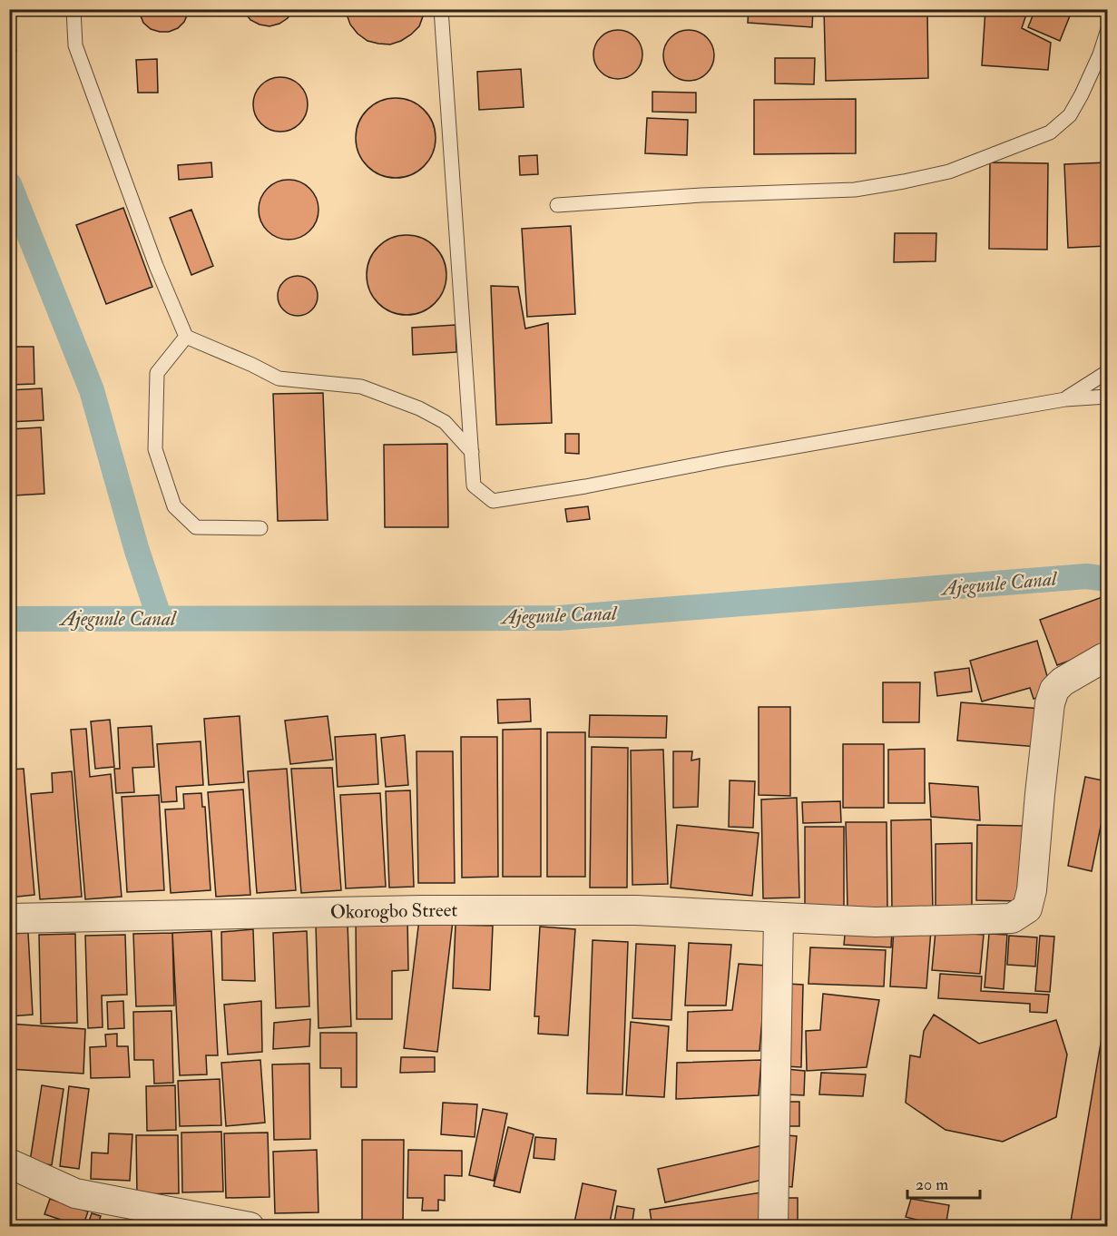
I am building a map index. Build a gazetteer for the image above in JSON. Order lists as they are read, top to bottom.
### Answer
{
  "streets": {
    "street": ["Okorogbo Street"]
  },
  "water": ["Ajegunle Canal"],
  "scale_bar": "20 m"
}
